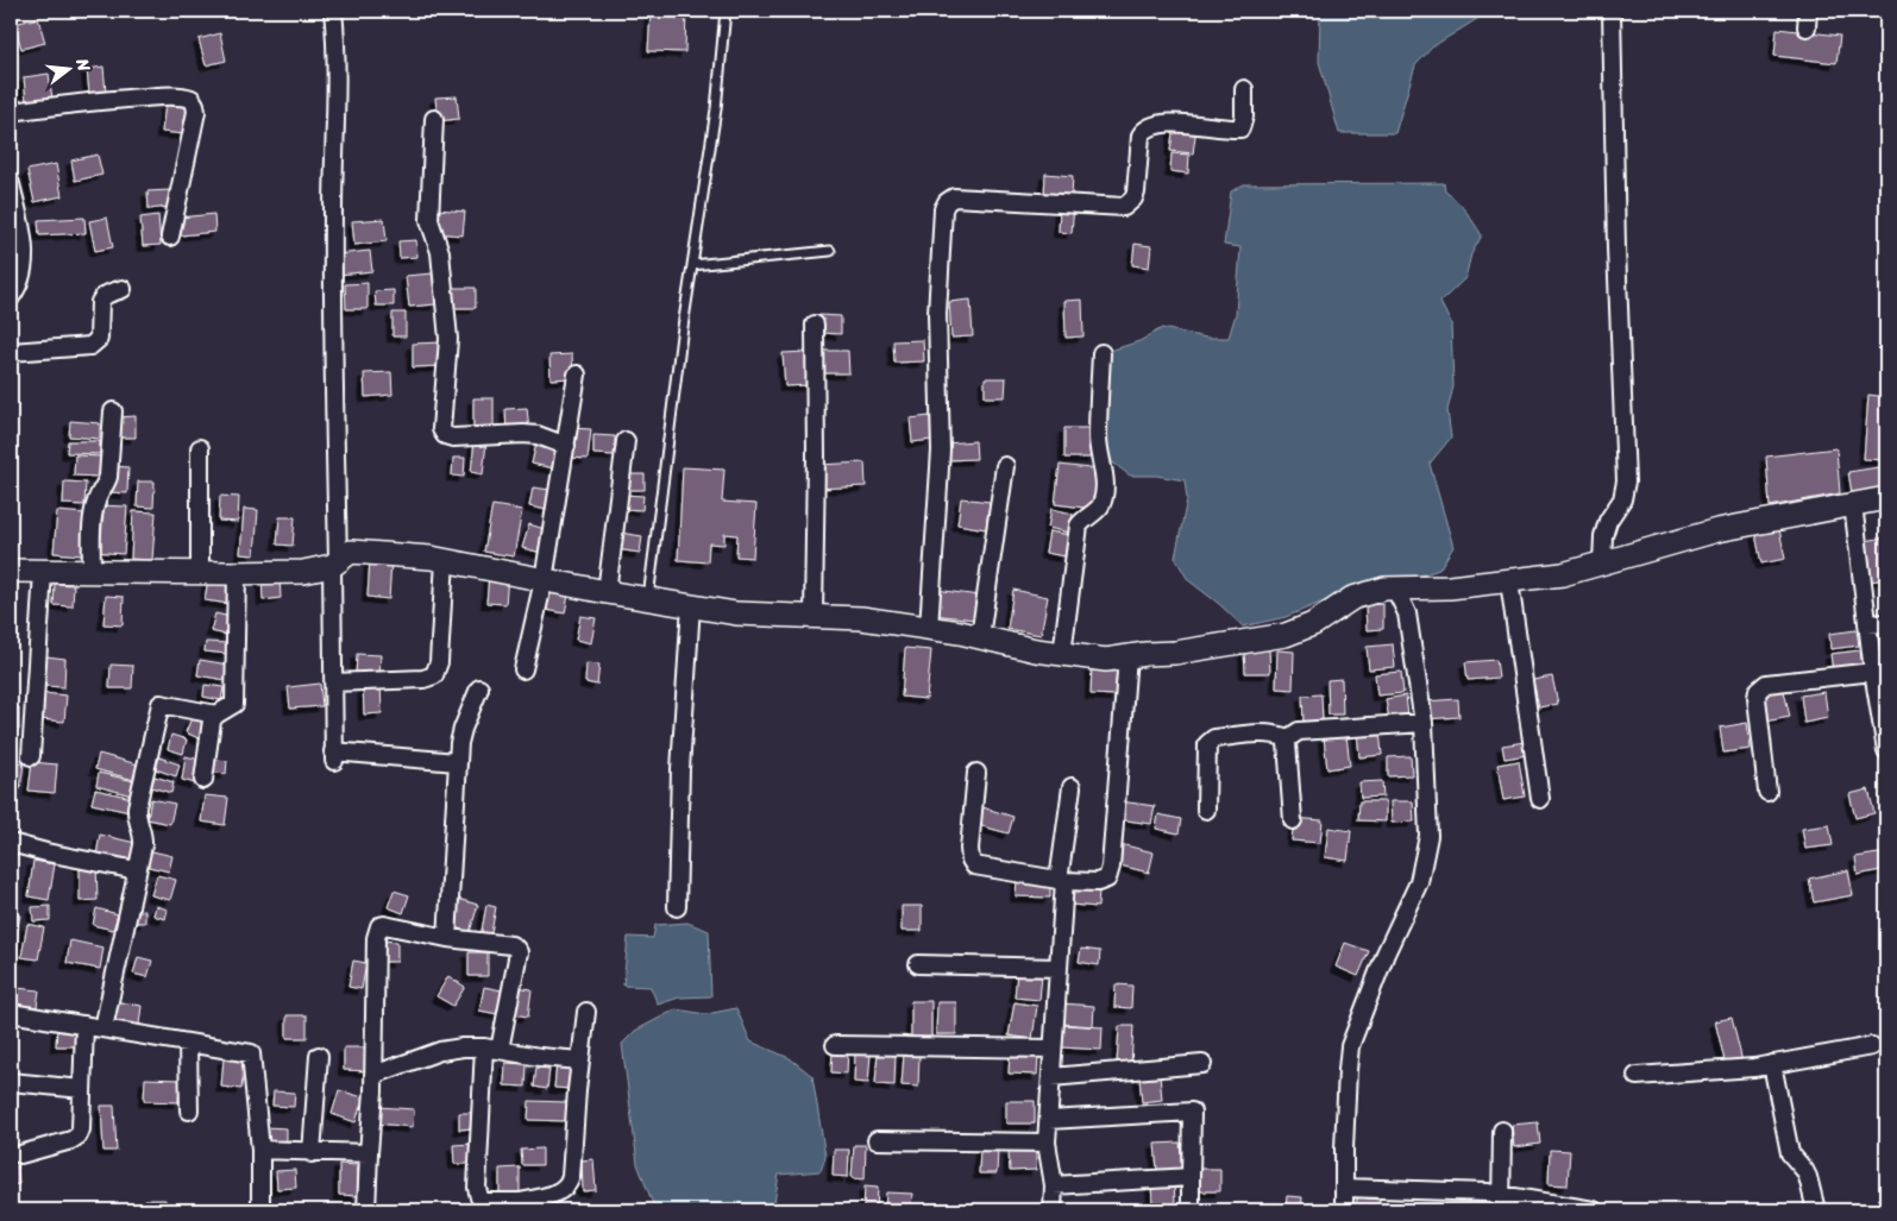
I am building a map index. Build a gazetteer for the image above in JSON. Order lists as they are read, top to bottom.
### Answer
{
  "north": "right"
}
